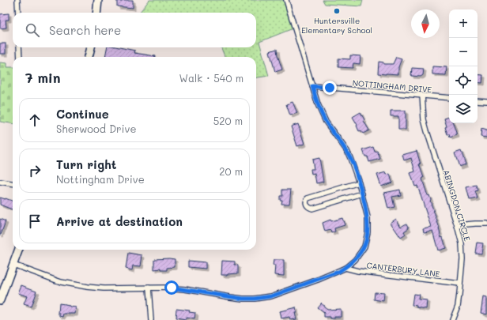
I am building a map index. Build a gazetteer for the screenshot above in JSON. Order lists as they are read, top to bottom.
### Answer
{
  "streets": {
    "street": ["NOTTINGHAM DRIVE", "ABINGDON CIRCLE", "CANTERBURY LANE"]
  },
  "crossings": [
    ["NOTTINGHAM DRIVE", "ABINGDON CIRCLE"],
    ["ABINGDON CIRCLE", "CANTERBURY LANE"]
  ],
  "places": ["Huntersville Elementary School"],
  "north": "bottom",
  "page": {
    "map_buttons": ["+", "−"],
    "search": "Search here",
    "heading": ["7 min", "Walk · 540 m"],
    "list": [
      ["Continue", "Sherwood Drive", "520 m"],
      ["Turn right", "Nottingham Drive", "20 m"],
      "Arrive at destination"
    ]
  }
}
